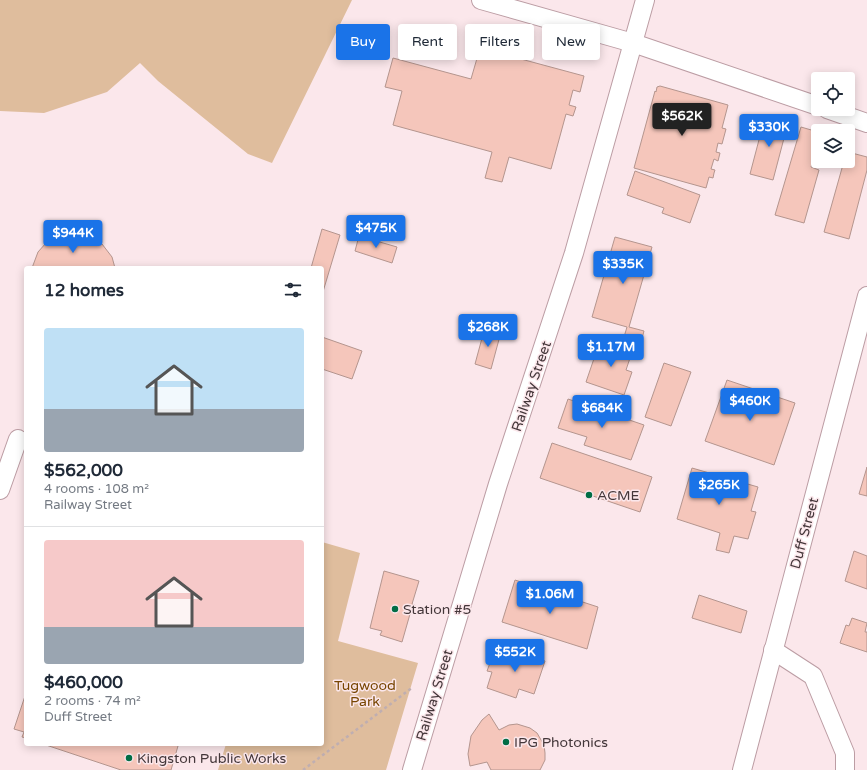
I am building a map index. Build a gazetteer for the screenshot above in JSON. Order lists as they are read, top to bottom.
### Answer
{
  "streets": {
    "street": ["Railway Street", "Duff Street"]
  },
  "parks": ["Tugwood Park"],
  "places": [
    "ACME",
    "Station #5",
    "IPG Photonics",
    "Kingston Public Works"
  ],
  "page": {
    "chip": [
      "Buy",
      "Rent",
      "Filters",
      "New"
    ],
    "price": [
      "$562K",
      "$330K",
      "$475K",
      "$944K",
      "$335K",
      "$268K",
      "$1.17M",
      "$460K",
      "$684K",
      "$265K",
      "$1.06M",
      "$552K"
    ],
    "heading": "12 homes",
    "list": [
      {
        "name": "$562,000",
        "note": "4 rooms · 108 m² · Railway Street"
      },
      {
        "name": "$460,000",
        "note": "2 rooms · 74 m² · Duff Street"
      }
    ]
  }
}
